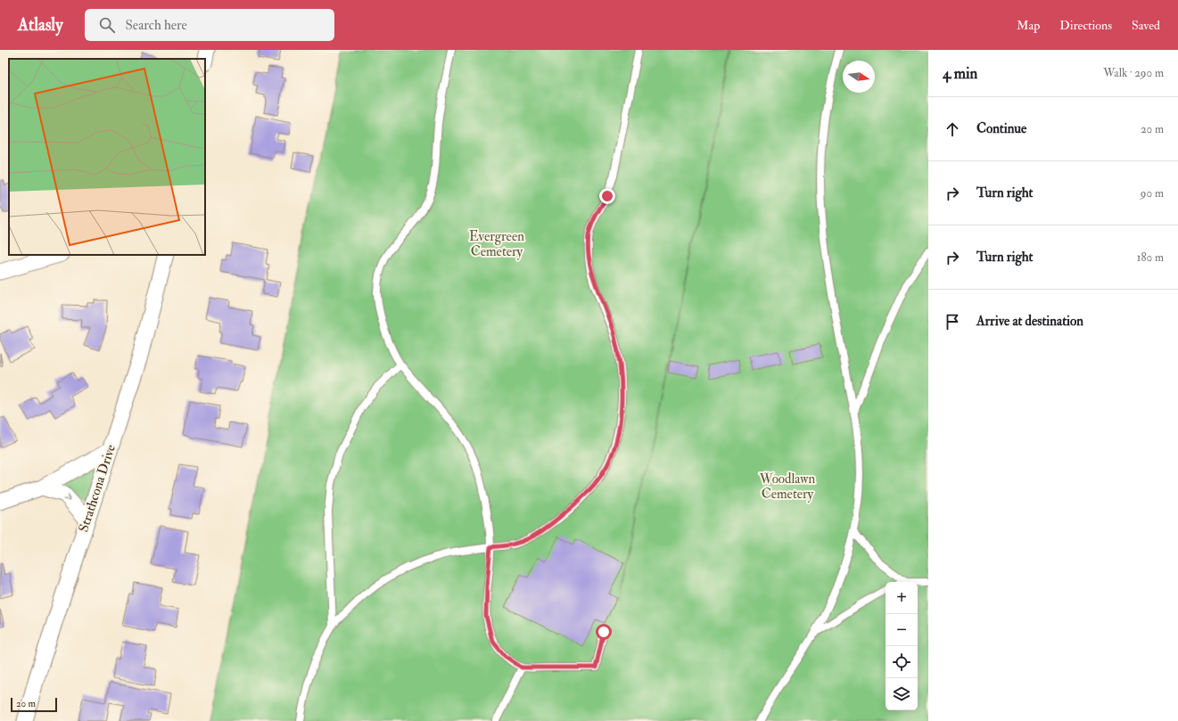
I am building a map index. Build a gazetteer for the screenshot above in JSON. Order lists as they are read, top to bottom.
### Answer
{
  "streets": {
    "street": ["Strathcona Drive"]
  },
  "parks": ["Evergreen Cemetery", "Woodlawn Cemetery"],
  "scale_bar": "20 m",
  "north": "right",
  "page": {
    "header": "Atlasly",
    "search": "Search here",
    "nav": ["Map", "Directions", "Saved"],
    "heading": ["4 min", "Walk · 290 m"],
    "list": [
      ["Continue", "20 m"],
      ["Turn right", "90 m"],
      ["Turn right", "180 m"],
      "Arrive at destination"
    ],
    "map_buttons": ["+", "−"],
    "scale": "20 m"
  }
}
